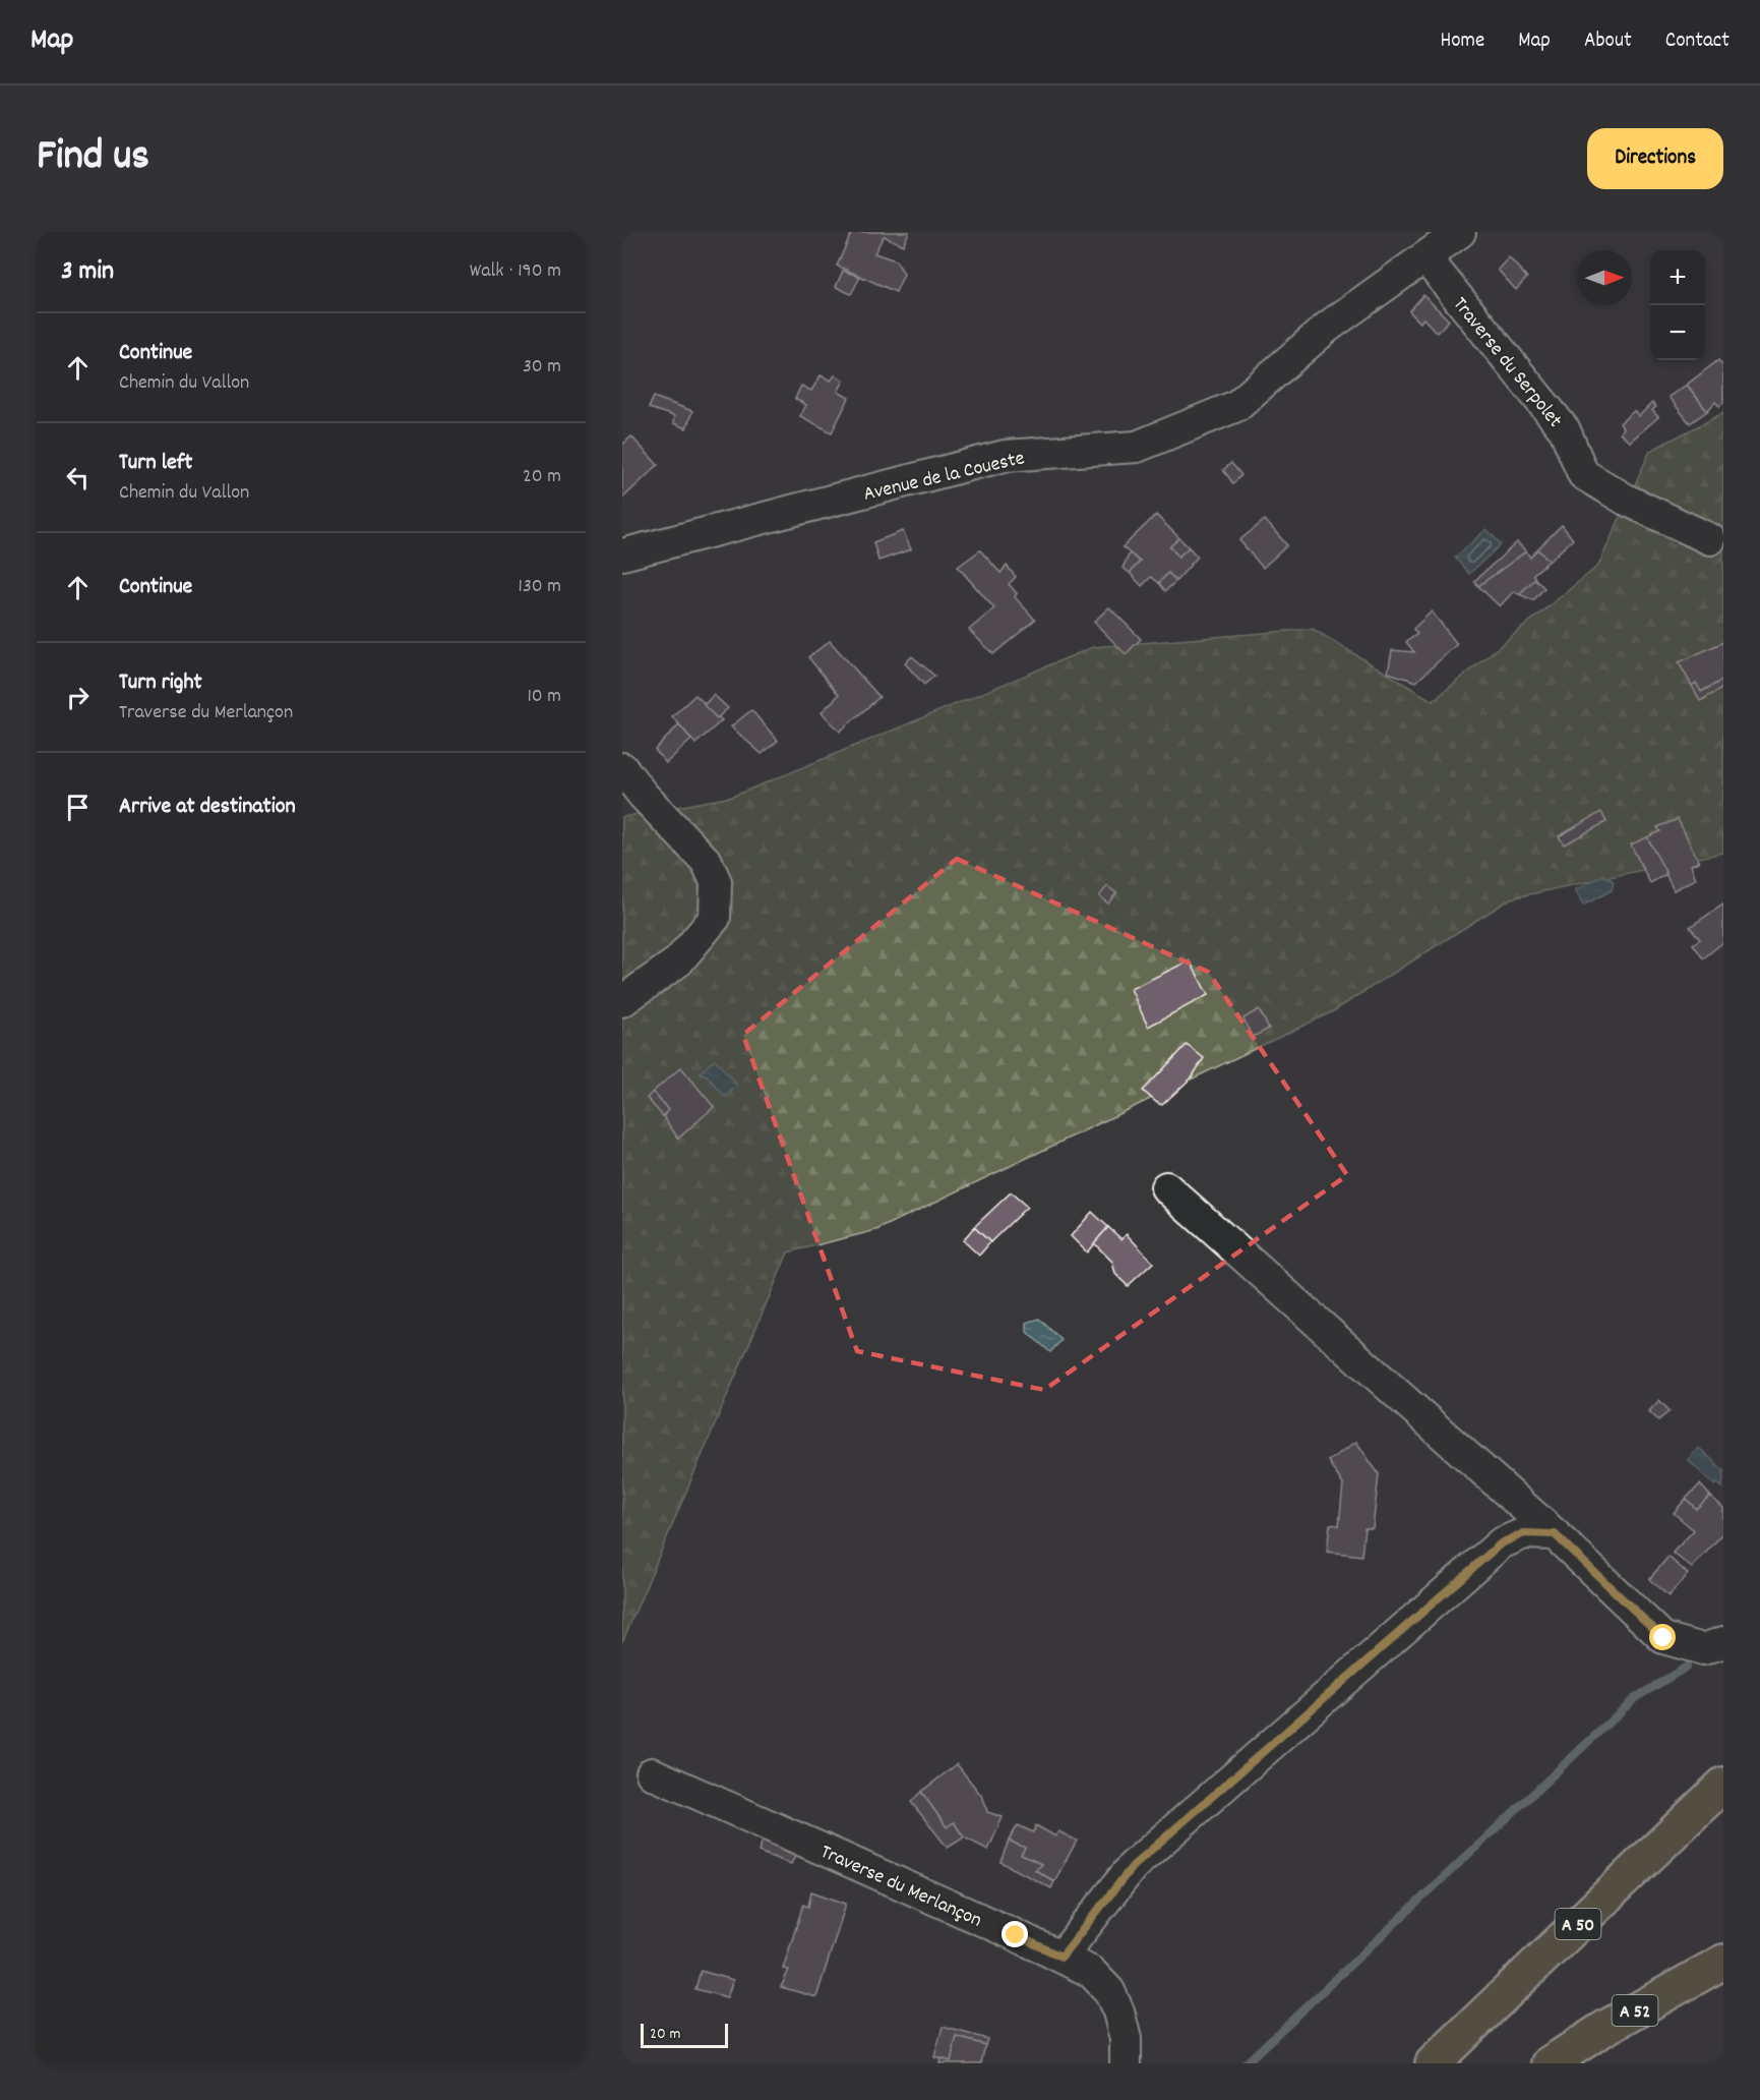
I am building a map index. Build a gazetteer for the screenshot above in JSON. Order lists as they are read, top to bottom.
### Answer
{
  "streets": {
    "highway": ["A 50", "A 52"],
    "street": ["Traverse du Serpolet", "Avenue de la Coueste", "Traverse du Merlançon"]
  },
  "crossings": [
    ["Traverse du Serpolet", "Avenue de la Coueste"]
  ],
  "scale_bar": "20 m",
  "north": "right",
  "page": {
    "header": "Map",
    "nav": [
      "Home",
      "Map",
      "About",
      "Contact"
    ],
    "title": "Find us",
    "buttons": "Directions",
    "heading": ["3 min", "Walk · 190 m"],
    "map_buttons": ["+", "−"],
    "list": [
      ["Continue", "Chemin du Vallon", "30 m"],
      ["Turn left", "Chemin du Vallon", "20 m"],
      ["Continue", "130 m"],
      ["Turn right", "Traverse du Merlançon", "10 m"],
      "Arrive at destination"
    ],
    "scale": "20 m"
  }
}
